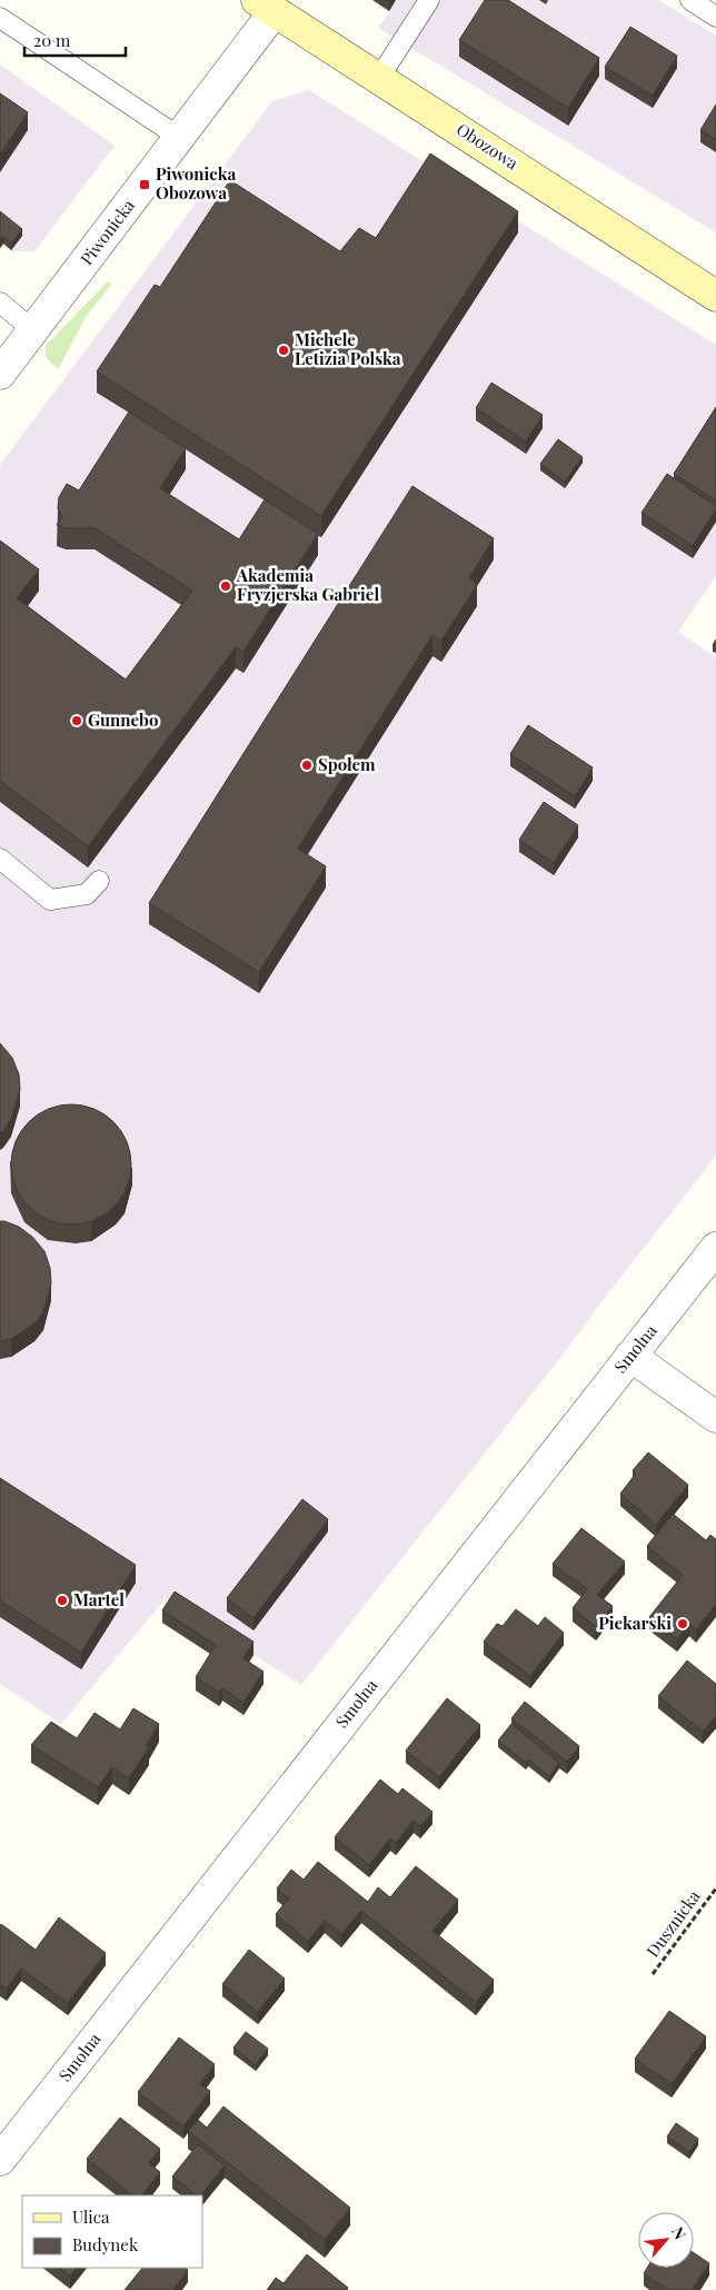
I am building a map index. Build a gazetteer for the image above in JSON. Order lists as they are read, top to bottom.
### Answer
{
  "streets": {
    "street": ["Obozowa", "Piwonicka", "Smolna"],
    "path": ["Dusznicka"]
  },
  "crossings": [
    ["Obozowa", "Piwonicka"]
  ],
  "places": {
    "transit": ["Piwonicka Obozowa"],
    "other": [
      "Michele Letizia Polska",
      "Akademia Fryzjerska Gabriel",
      "Gunnebo",
      "Społem",
      "Martel",
      "Piekarski"
    ]
  },
  "legend": ["Ulica", "Budynek"],
  "scale_bar": "20 m",
  "north": "top right"
}
